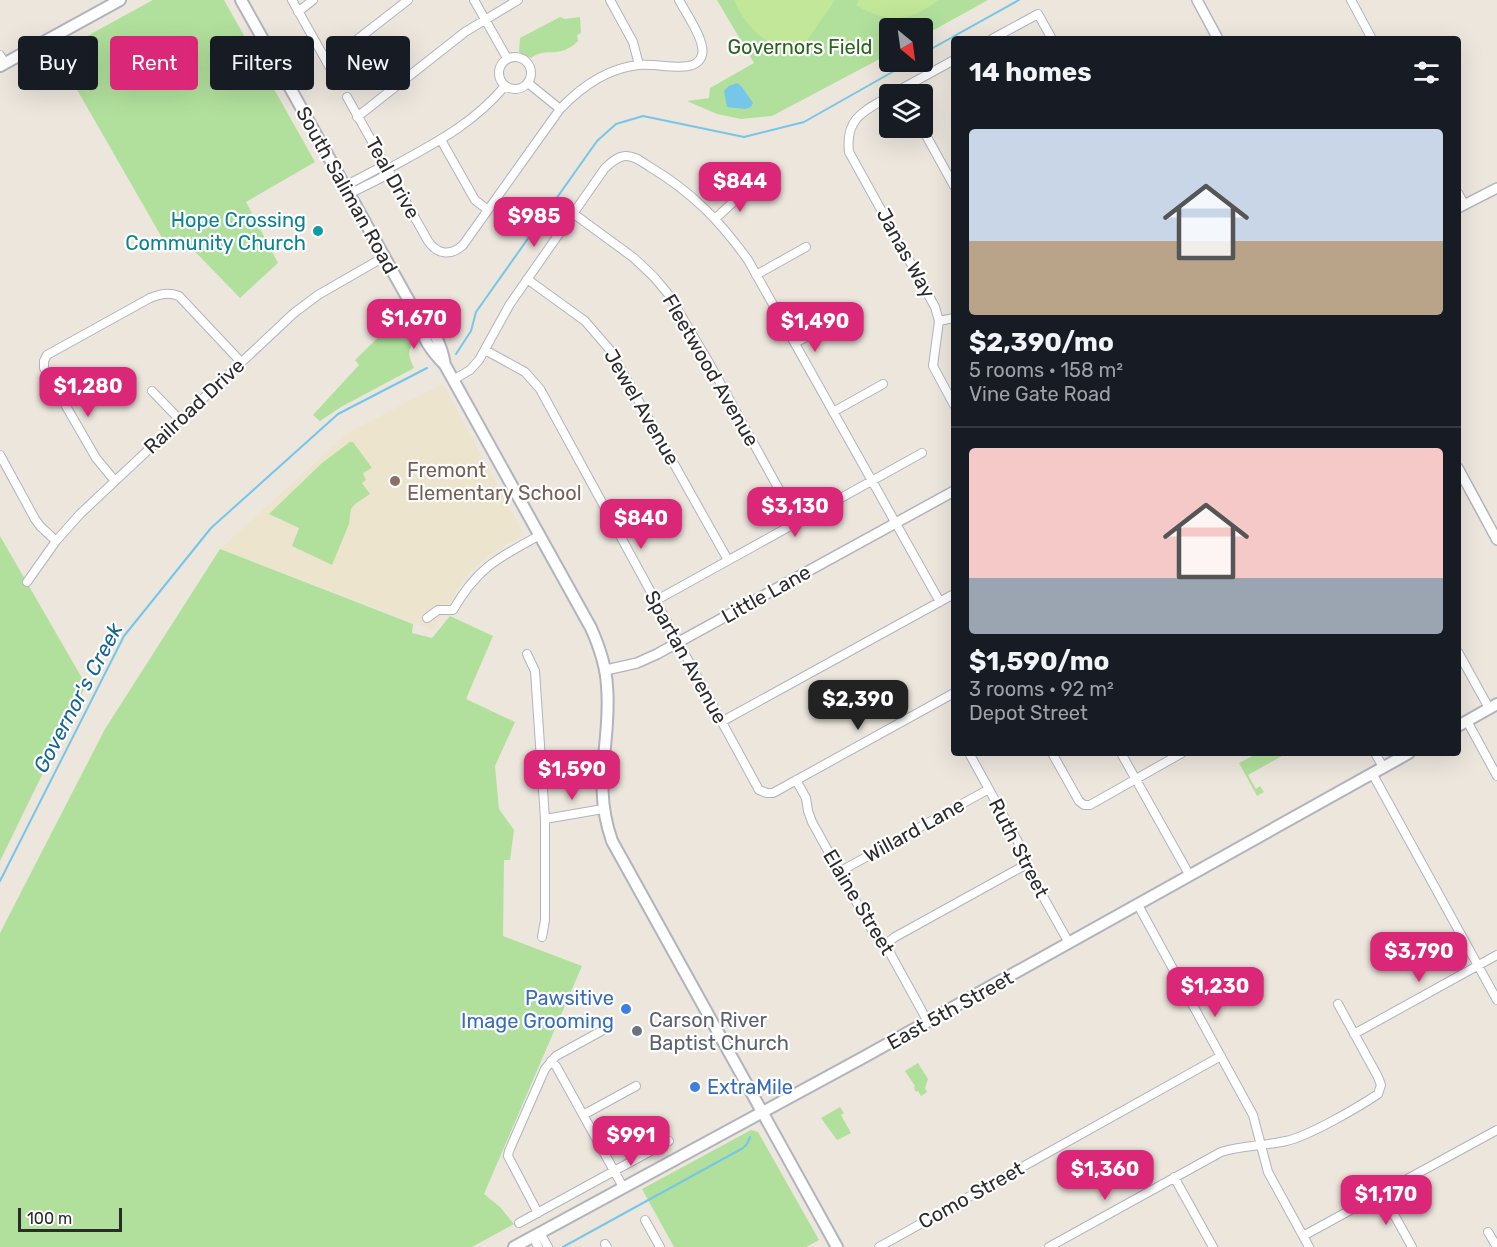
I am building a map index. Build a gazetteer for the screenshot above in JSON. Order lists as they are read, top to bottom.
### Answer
{
  "streets": {
    "main road": ["South Saliman Road", "East 5th Street"],
    "street": [
      "Teal Drive",
      "Janas Way",
      "Fleetwood Avenue",
      "Railroad Drive",
      "Jewel Avenue",
      "Little Lane",
      "Spartan Avenue",
      "Willard Lane",
      "Ruth Street",
      "Elaine Street",
      "Como Street"
    ]
  },
  "crossings": [
    ["South Saliman Road", "Railroad Drive"],
    ["South Saliman Road", "Little Lane"],
    ["South Saliman Road", "East 5th Street"],
    ["Little Lane", "Spartan Avenue"],
    ["Spartan Avenue", "Elaine Street"],
    ["Willard Lane", "Ruth Street"],
    ["Willard Lane", "Elaine Street"],
    ["Ruth Street", "East 5th Street"],
    ["Elaine Street", "East 5th Street"]
  ],
  "water": ["Governor's Creek"],
  "parks": ["Governors Field"],
  "places": [
    "Hope Crossing Community Church",
    "Fremont Elementary School",
    "Pawsitive Image Grooming",
    "Carson River Baptist Church",
    "ExtraMile"
  ],
  "scale_bar": "100 m",
  "north": "bottom right",
  "page": {
    "chip": [
      "Buy",
      "Rent",
      "Filters",
      "New"
    ],
    "heading": "14 homes",
    "list": [
      {
        "name": "$2,390/mo",
        "note": "5 rooms · 158 m² · Vine Gate Road"
      },
      {
        "name": "$1,590/mo",
        "note": "3 rooms · 92 m² · Depot Street"
      }
    ],
    "price": [
      "$844",
      "$985",
      "$1,670",
      "$1,490",
      "$1,280",
      "$3,130",
      "$840",
      "$2,390",
      "$1,590",
      "$3,790",
      "$1,230",
      "$991",
      "$1,360",
      "$1,170"
    ],
    "scale": "100 m"
  }
}
